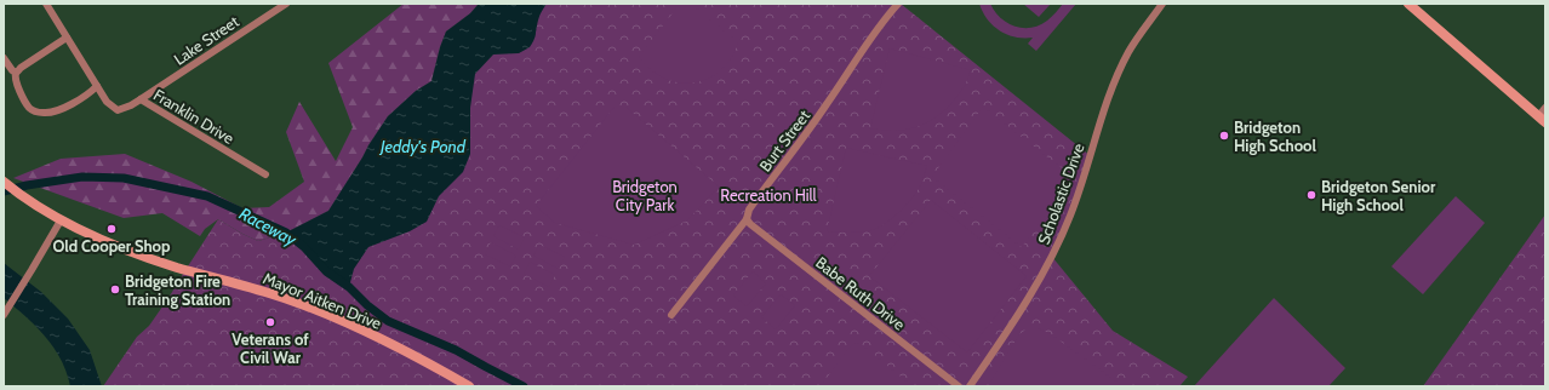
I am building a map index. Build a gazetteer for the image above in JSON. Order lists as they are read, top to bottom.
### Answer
{
  "streets": {
    "street": [
      "Lake Street",
      "Franklin Drive",
      "Burt Street",
      "Scholastic Drive",
      "Babe Ruth Drive",
      "Mayor Aitken Drive"
    ]
  },
  "crossings": [
    ["Lake Street", "Franklin Drive"],
    ["Burt Street", "Babe Ruth Drive"]
  ],
  "water": ["Jeddy's Pond", "Raceway"],
  "parks": ["Bridgeton City Park", "Recreation Hill"],
  "places": [
    "Bridgeton High School",
    "Bridgeton Senior High School",
    "Old Cooper Shop",
    "Bridgeton Fire Training Station",
    "Veterans of Civil War"
  ]
}
